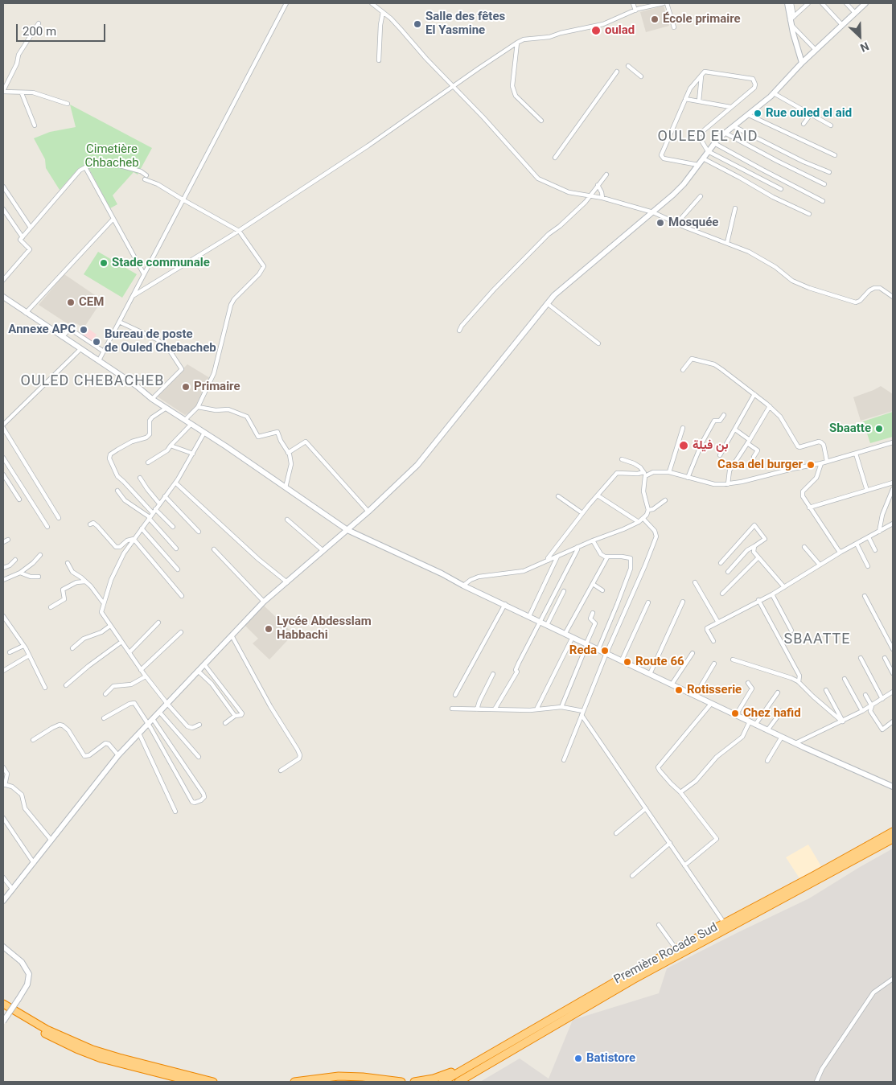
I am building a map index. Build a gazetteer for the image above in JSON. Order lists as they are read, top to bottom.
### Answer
{
  "streets": {
    "highway": ["Première Rocade Sud"]
  },
  "districts": ["OULED EL AID", "OULED CHEBACHEB", "SBAATTE"],
  "parks": ["Cimetière Chbacheb"],
  "places": [
    "École primaire",
    "Salle des fêtes El Yasmine",
    "oulad",
    "Rue ouled el aid",
    "Mosquée",
    "Stade communale",
    "CEM",
    "Annexe APC",
    "Bureau de poste de Ouled Chebacheb",
    "Primaire",
    "Sbaatte",
    "بن فيلة",
    "Casa del burger",
    "Lycée Abdesslam Habbachi",
    "Reda",
    "Route 66",
    "Rotisserie",
    "Chez hafid",
    "Batistore"
  ],
  "scale_bar": "200 m",
  "north": "bottom right"
}
